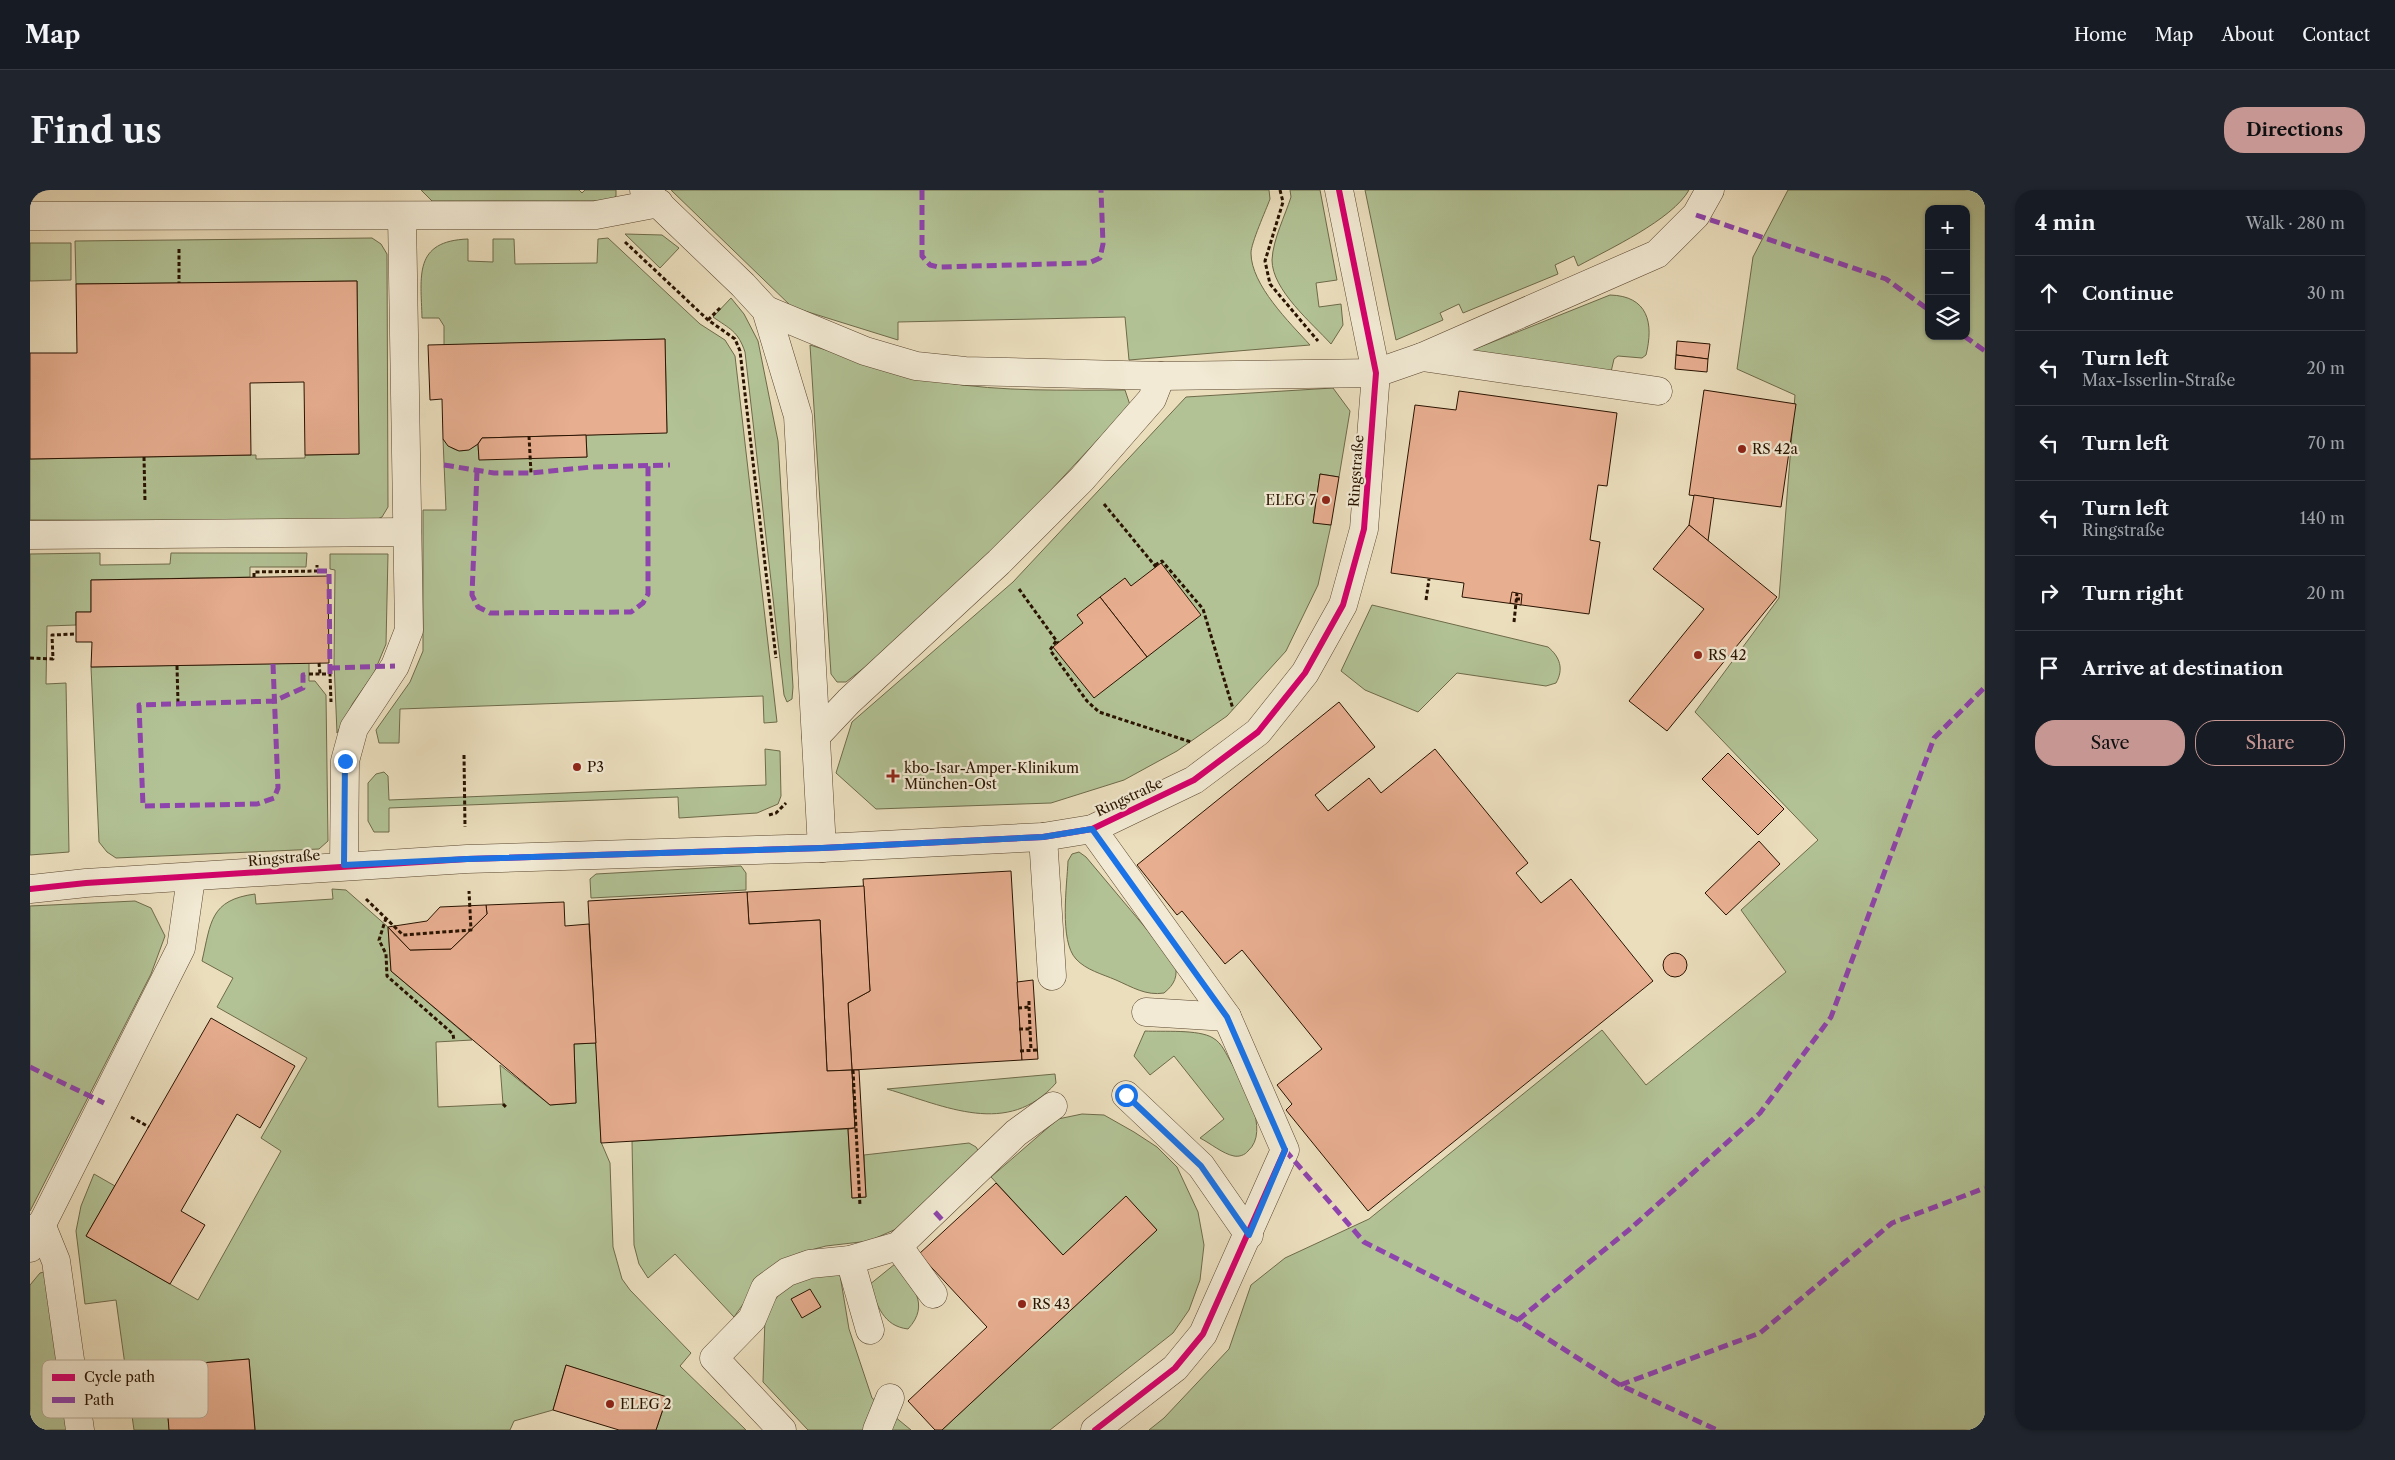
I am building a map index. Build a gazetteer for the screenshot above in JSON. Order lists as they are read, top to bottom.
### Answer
{
  "streets": {
    "street": ["Ringstraße"]
  },
  "places": {
    "other": [
      "RS 42a",
      "ELEG 7",
      "RS 42",
      "P3",
      "RS 43",
      "ELEG 2"
    ],
    "health": ["kbo-Isar-Amper-Klinikum München-Ost"]
  },
  "legend": ["Cycle path", "Path"],
  "page": {
    "header": "Map",
    "nav": [
      "Home",
      "Map",
      "About",
      "Contact"
    ],
    "buttons": [
      "Directions",
      ["Save", "Share"]
    ],
    "title": "Find us",
    "heading": ["4 min", "Walk · 280 m"],
    "map_buttons": ["+", "−"],
    "list": [
      ["Continue", "30 m"],
      ["Turn left", "Max-Isserlin-Straße", "20 m"],
      ["Turn left", "70 m"],
      ["Turn left", "Ringstraße", "140 m"],
      ["Turn right", "20 m"],
      "Arrive at destination"
    ]
  }
}
